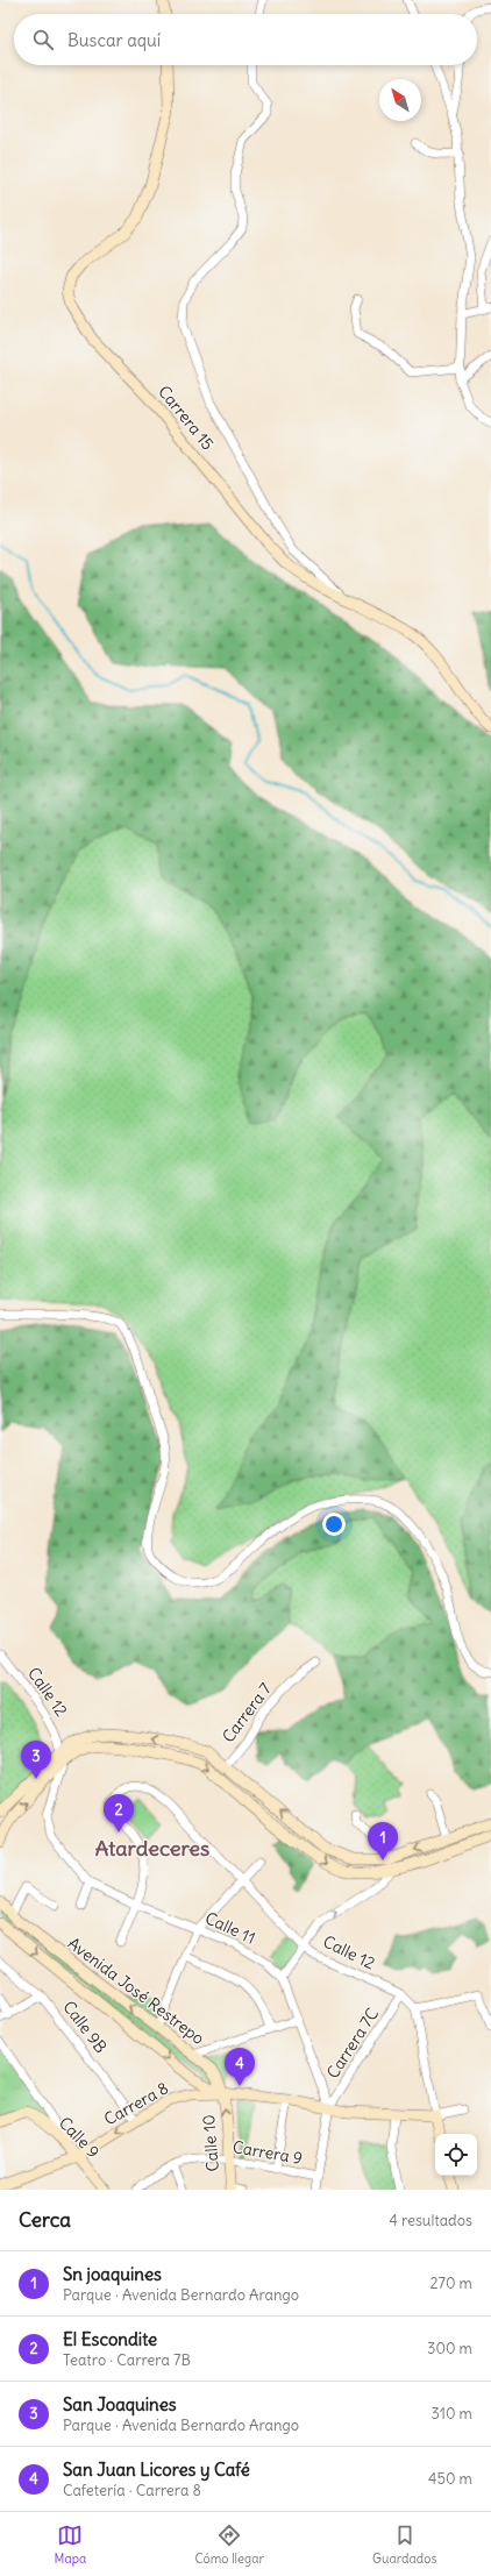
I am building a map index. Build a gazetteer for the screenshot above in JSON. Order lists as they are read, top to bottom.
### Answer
{
  "streets": {
    "main road": [
      "Carrera 15",
      "Avenida José Restrepo",
      "Carrera 8",
      "Calle 9",
      "Calle 10"
    ],
    "street": [
      "Calle 12",
      "Carrera 7",
      "Calle 11",
      "Calle 9B",
      "Carrera 7C",
      "Carrera 9"
    ]
  },
  "crossings": [
    ["Calle 12", "Calle 11"],
    ["Calle 12", "Carrera 7C"],
    ["Calle 11", "Carrera 7C"],
    ["Calle 11", "Carrera 8"],
    ["Calle 11", "Carrera 9"],
    ["Avenida José Restrepo", "Carrera 8"],
    ["Avenida José Restrepo", "Calle 10"],
    ["Calle 9B", "Carrera 8"],
    ["Carrera 7C", "Carrera 8"],
    ["Carrera 8", "Calle 9"],
    ["Carrera 8", "Calle 10"],
    ["Calle 10", "Carrera 9"]
  ],
  "one_way": ["Calle 10"],
  "districts": ["Atardeceres"],
  "north": "top left",
  "page": {
    "search": "Buscar aquí",
    "pins": [
      "3",
      "2",
      "1",
      "4"
    ],
    "heading": ["Cerca", "4 resultados"],
    "list": [
      {
        "mark": "1",
        "name": "Sn joaquines",
        "note": "Parque · Avenida Bernardo Arango",
        "value": "270 m"
      },
      {
        "mark": "2",
        "name": "El Escondite",
        "note": "Teatro · Carrera 7B",
        "value": "300 m"
      },
      {
        "mark": "3",
        "name": "San Joaquines",
        "note": "Parque · Avenida Bernardo Arango",
        "value": "310 m"
      },
      {
        "mark": "4",
        "name": "San Juan Licores y Café",
        "note": "Cafetería · Carrera 8",
        "value": "450 m"
      }
    ],
    "nav": ["Mapa", "Cómo llegar", "Guardados"]
  }
}
